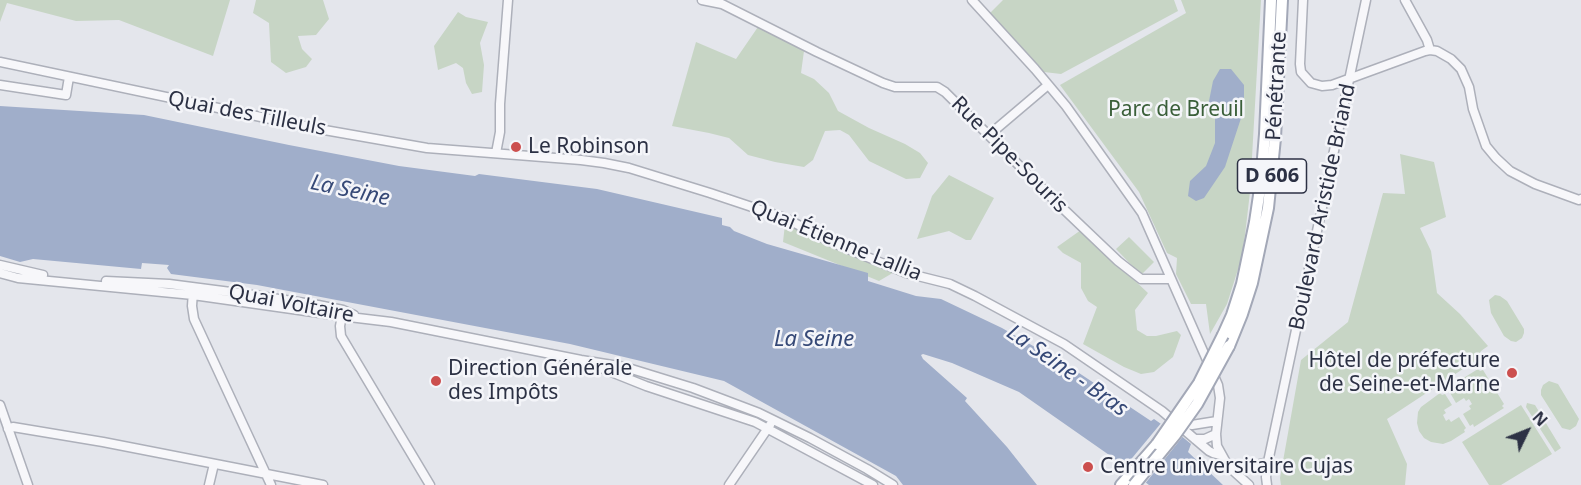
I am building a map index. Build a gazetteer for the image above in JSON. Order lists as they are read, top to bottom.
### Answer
{
  "streets": {
    "main road": ["Pénétrante", "D 606"],
    "street": [
      "Quai des Tilleuls",
      "Rue Pipe-Souris",
      "Boulevard Aristide Briand",
      "Quai Étienne Lallia",
      "Quai Voltaire"
    ]
  },
  "crossings": [
    ["Quai des Tilleuls", "Quai Étienne Lallia"]
  ],
  "water": ["La Seine", "La Seine - Bras"],
  "parks": ["Parc de Breuil"],
  "places": [
    "Le Robinson",
    "Hôtel de préfecture de Seine-et-Marne",
    "Direction Générale des Impôts",
    "Centre universitaire Cujas"
  ],
  "north": "top right"
}
